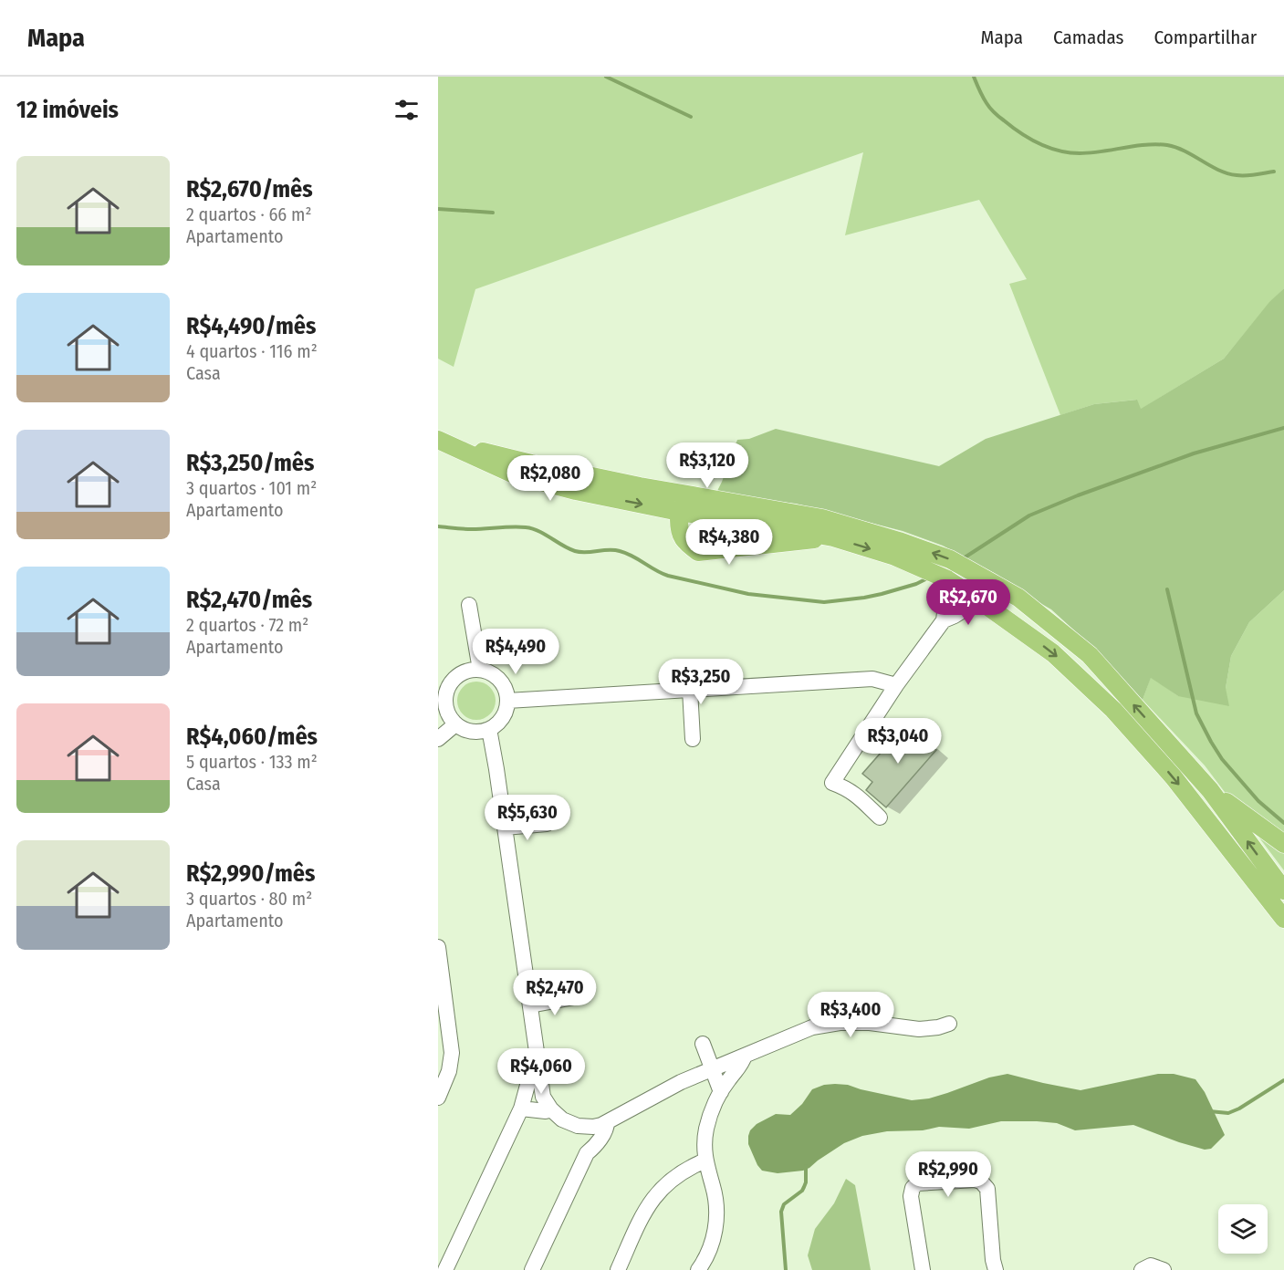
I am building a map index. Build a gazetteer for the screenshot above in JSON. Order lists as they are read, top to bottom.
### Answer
{
  "page": {
    "header": "Mapa",
    "nav": ["Mapa", "Camadas", "Compartilhar"],
    "heading": "12 imóveis",
    "list": [
      {
        "name": "R$2,670/mês",
        "note": "2 quartos · 66 m² · Apartamento"
      },
      {
        "name": "R$4,490/mês",
        "note": "4 quartos · 116 m² · Casa"
      },
      {
        "name": "R$3,250/mês",
        "note": "3 quartos · 101 m² · Apartamento"
      },
      {
        "name": "R$2,470/mês",
        "note": "2 quartos · 72 m² · Apartamento"
      },
      {
        "name": "R$4,060/mês",
        "note": "5 quartos · 133 m² · Casa"
      },
      {
        "name": "R$2,990/mês",
        "note": "3 quartos · 80 m² · Apartamento"
      }
    ],
    "price": [
      "R$3,120",
      "R$2,080",
      "R$4,380",
      "R$2,670",
      "R$4,490",
      "R$3,250",
      "R$3,040",
      "R$5,630",
      "R$2,470",
      "R$3,400",
      "R$4,060",
      "R$2,990"
    ]
  }
}
